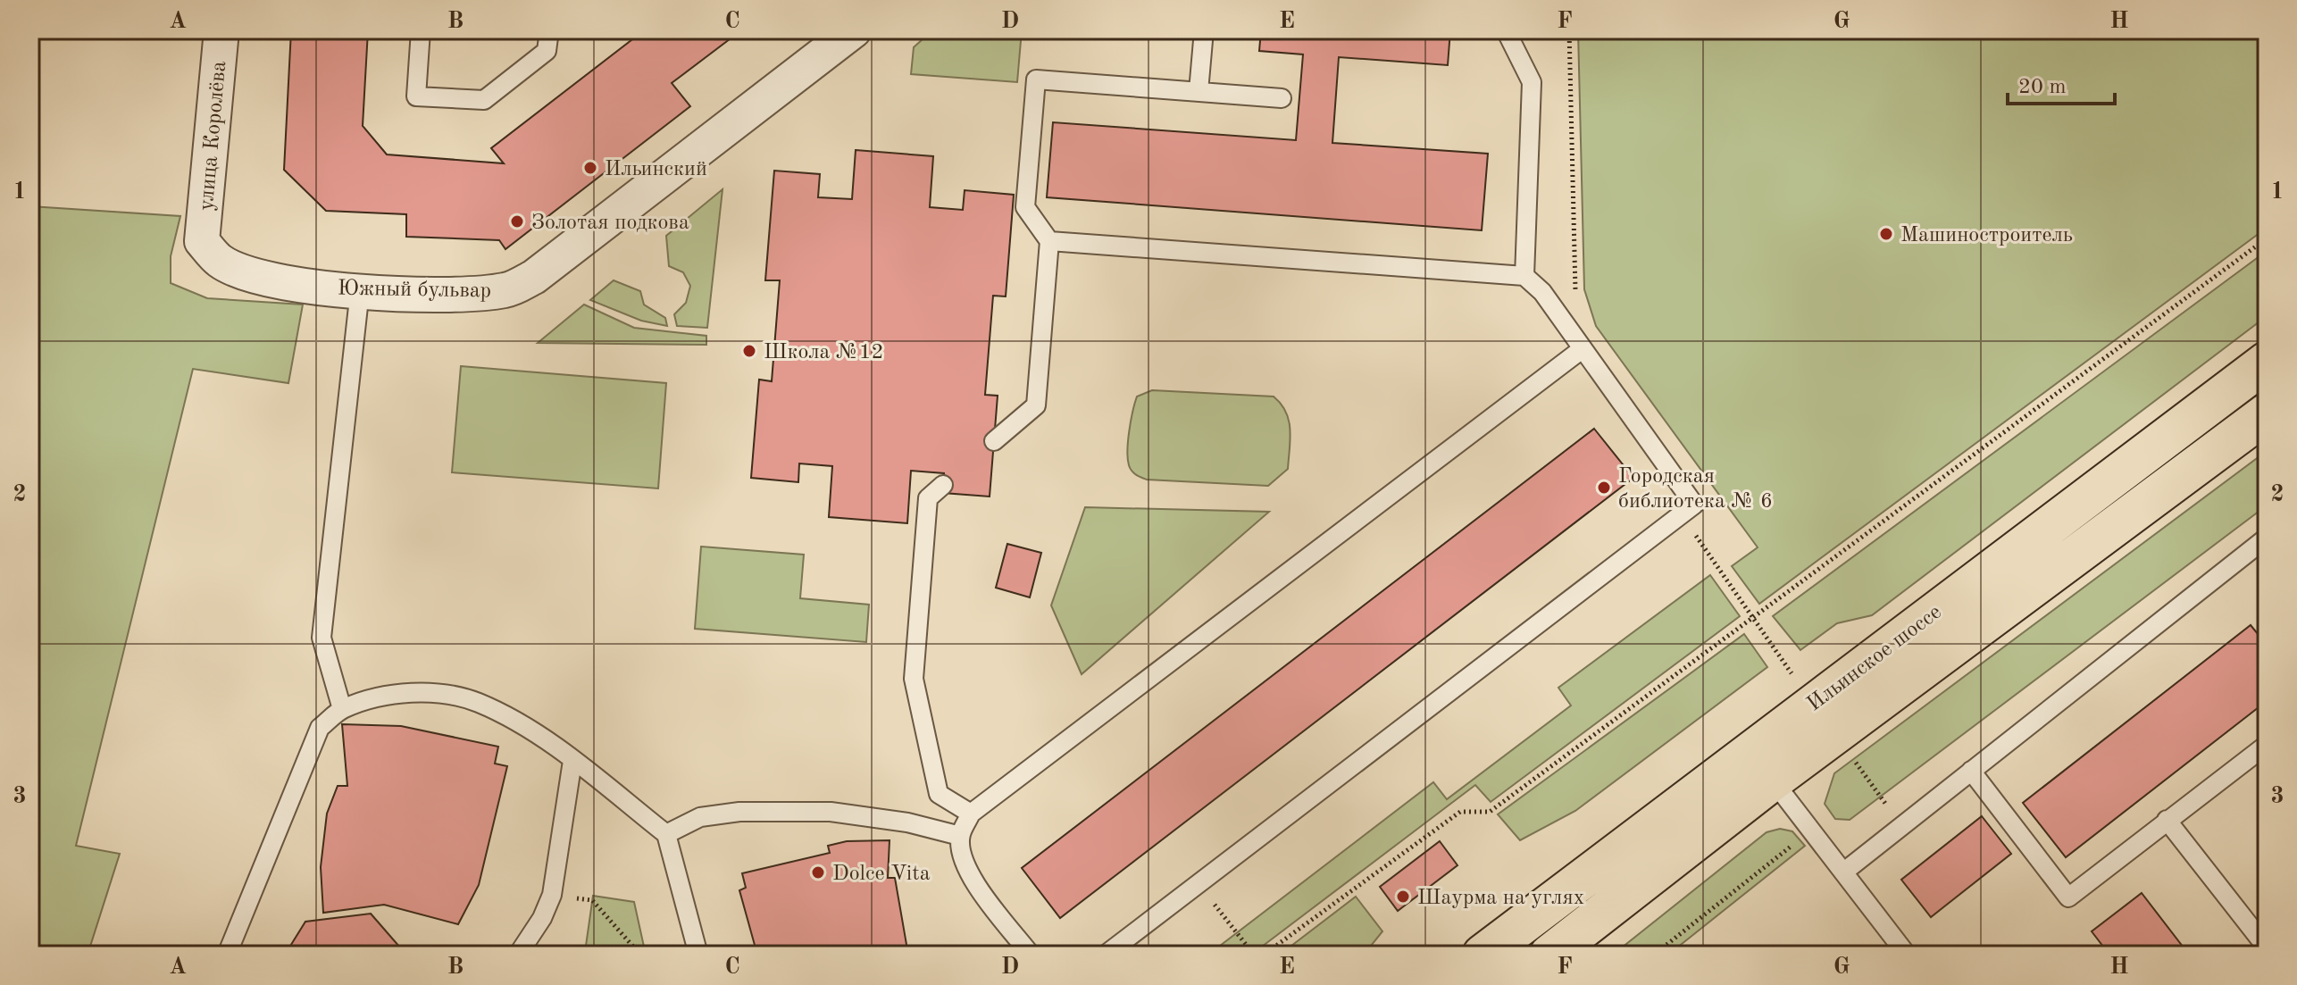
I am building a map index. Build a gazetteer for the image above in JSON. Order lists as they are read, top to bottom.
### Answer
{
  "streets": {
    "main road": ["Ильинское шоссе"],
    "street": ["улица Королёва", "Южный бульвар"]
  },
  "crossings": [
    ["улица Королёва", "Южный бульвар"]
  ],
  "places": [
    "Ильинский",
    "Золотая подкова",
    "Машиностроитель",
    "Школа №12",
    "Городская библиотека № 6",
    "Dolce Vita",
    "Шаурма на углях"
  ],
  "scale_bar": "20 m",
  "grid": {
    "columns": [
      "A",
      "B",
      "C",
      "D",
      "E",
      "F",
      "G",
      "H"
    ],
    "rows": ["1", "2", "3"]
  }
}
